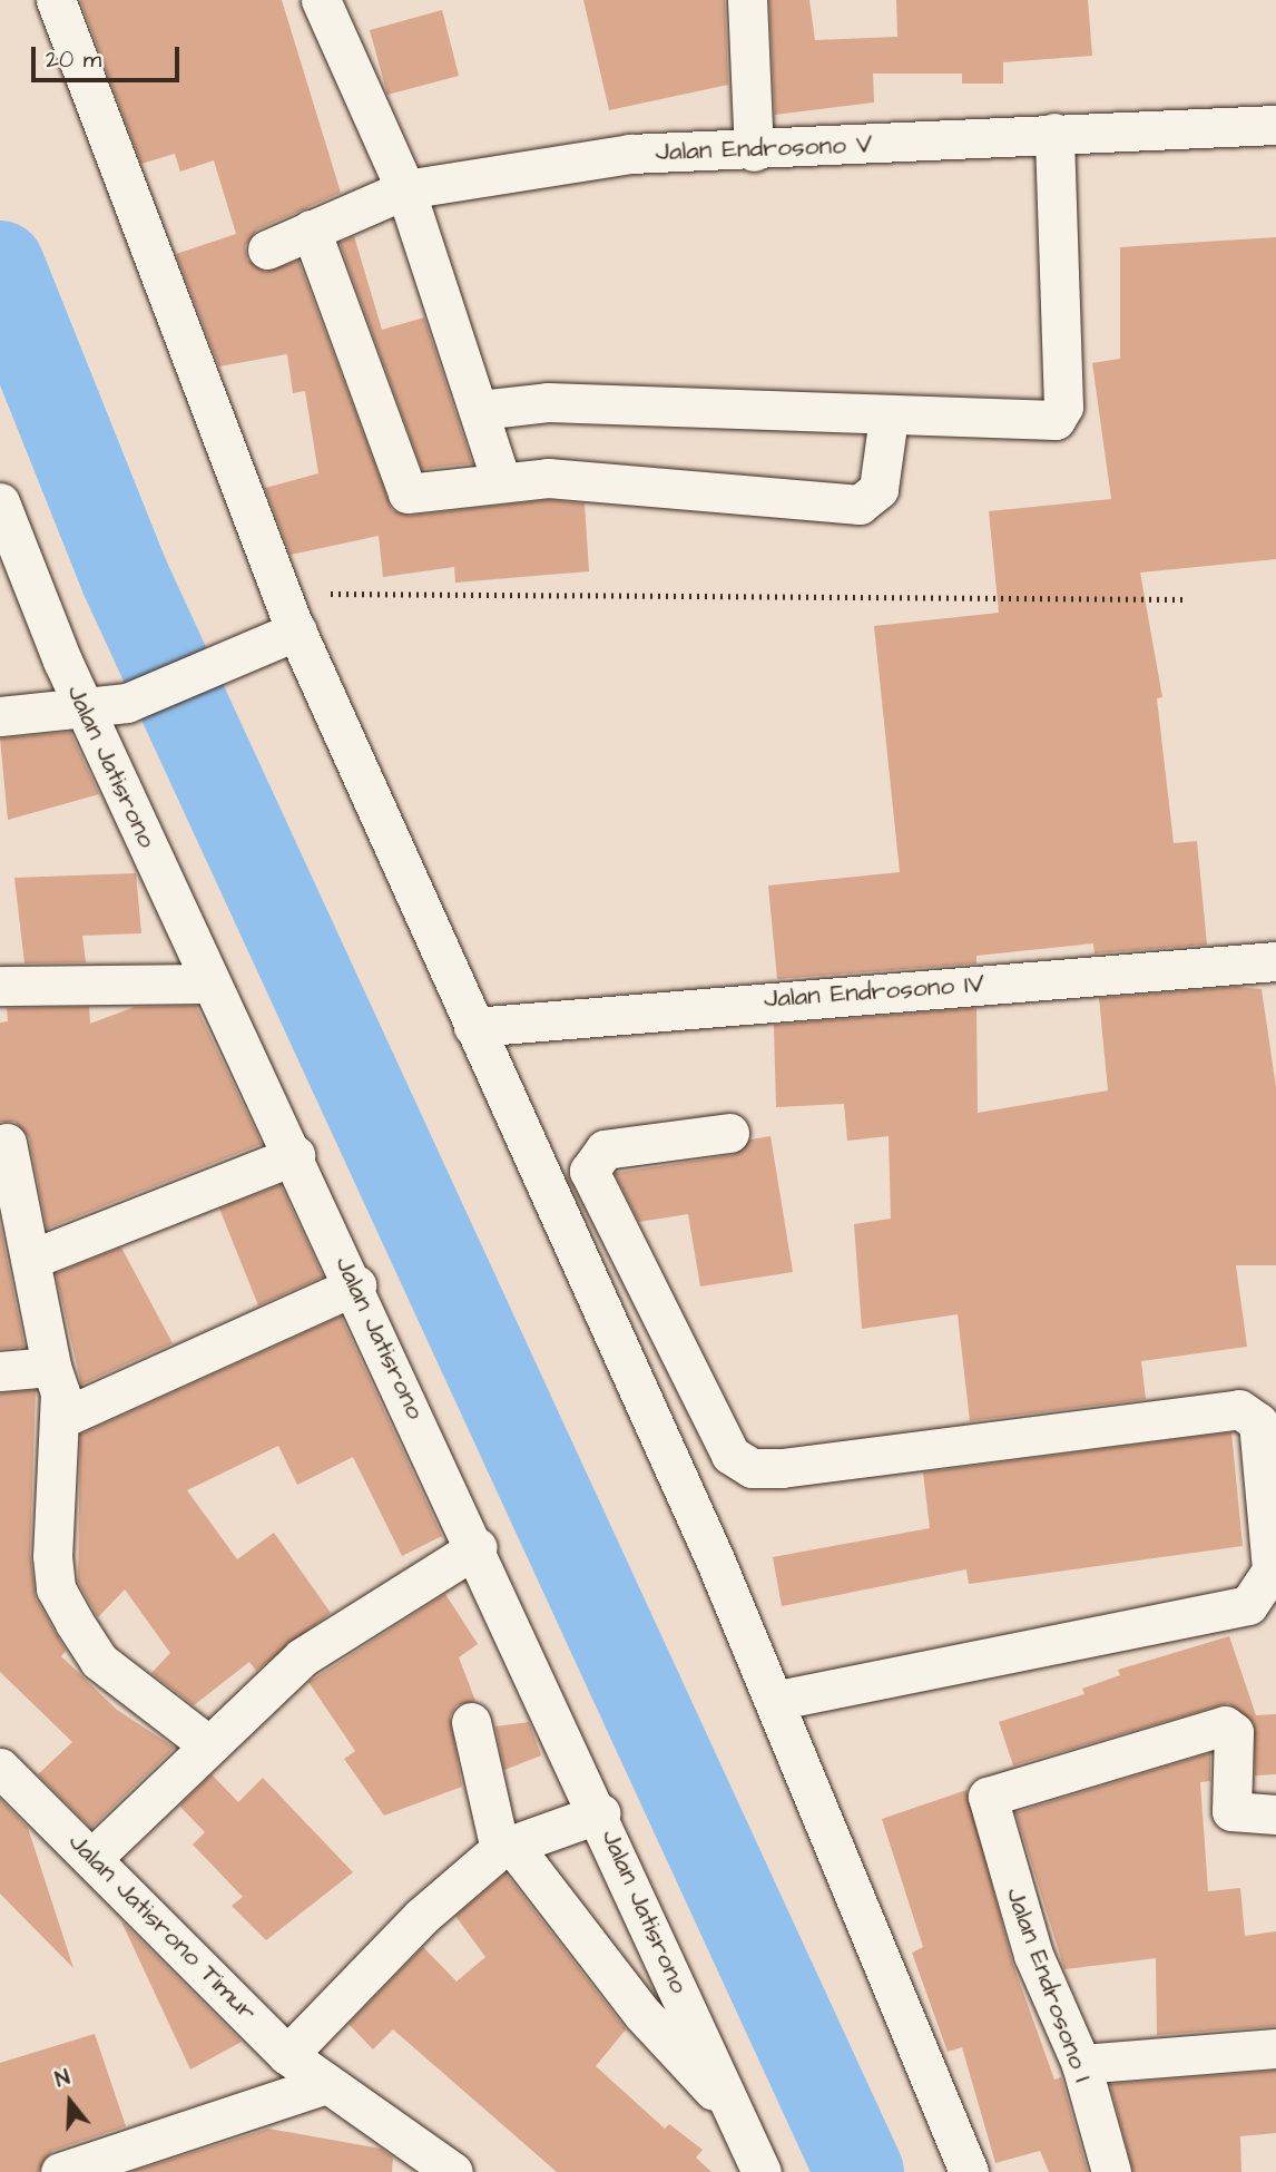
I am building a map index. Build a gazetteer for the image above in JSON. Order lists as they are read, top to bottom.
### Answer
{
  "streets": {
    "street": [
      "Jalan Endrosono V",
      "Jalan Jatisrono",
      "Jalan Endrosono IV",
      "Jalan Jatisrono Timur",
      "Jalan Endrosono I"
    ]
  },
  "scale_bar": "20 m",
  "north": "top"
}
